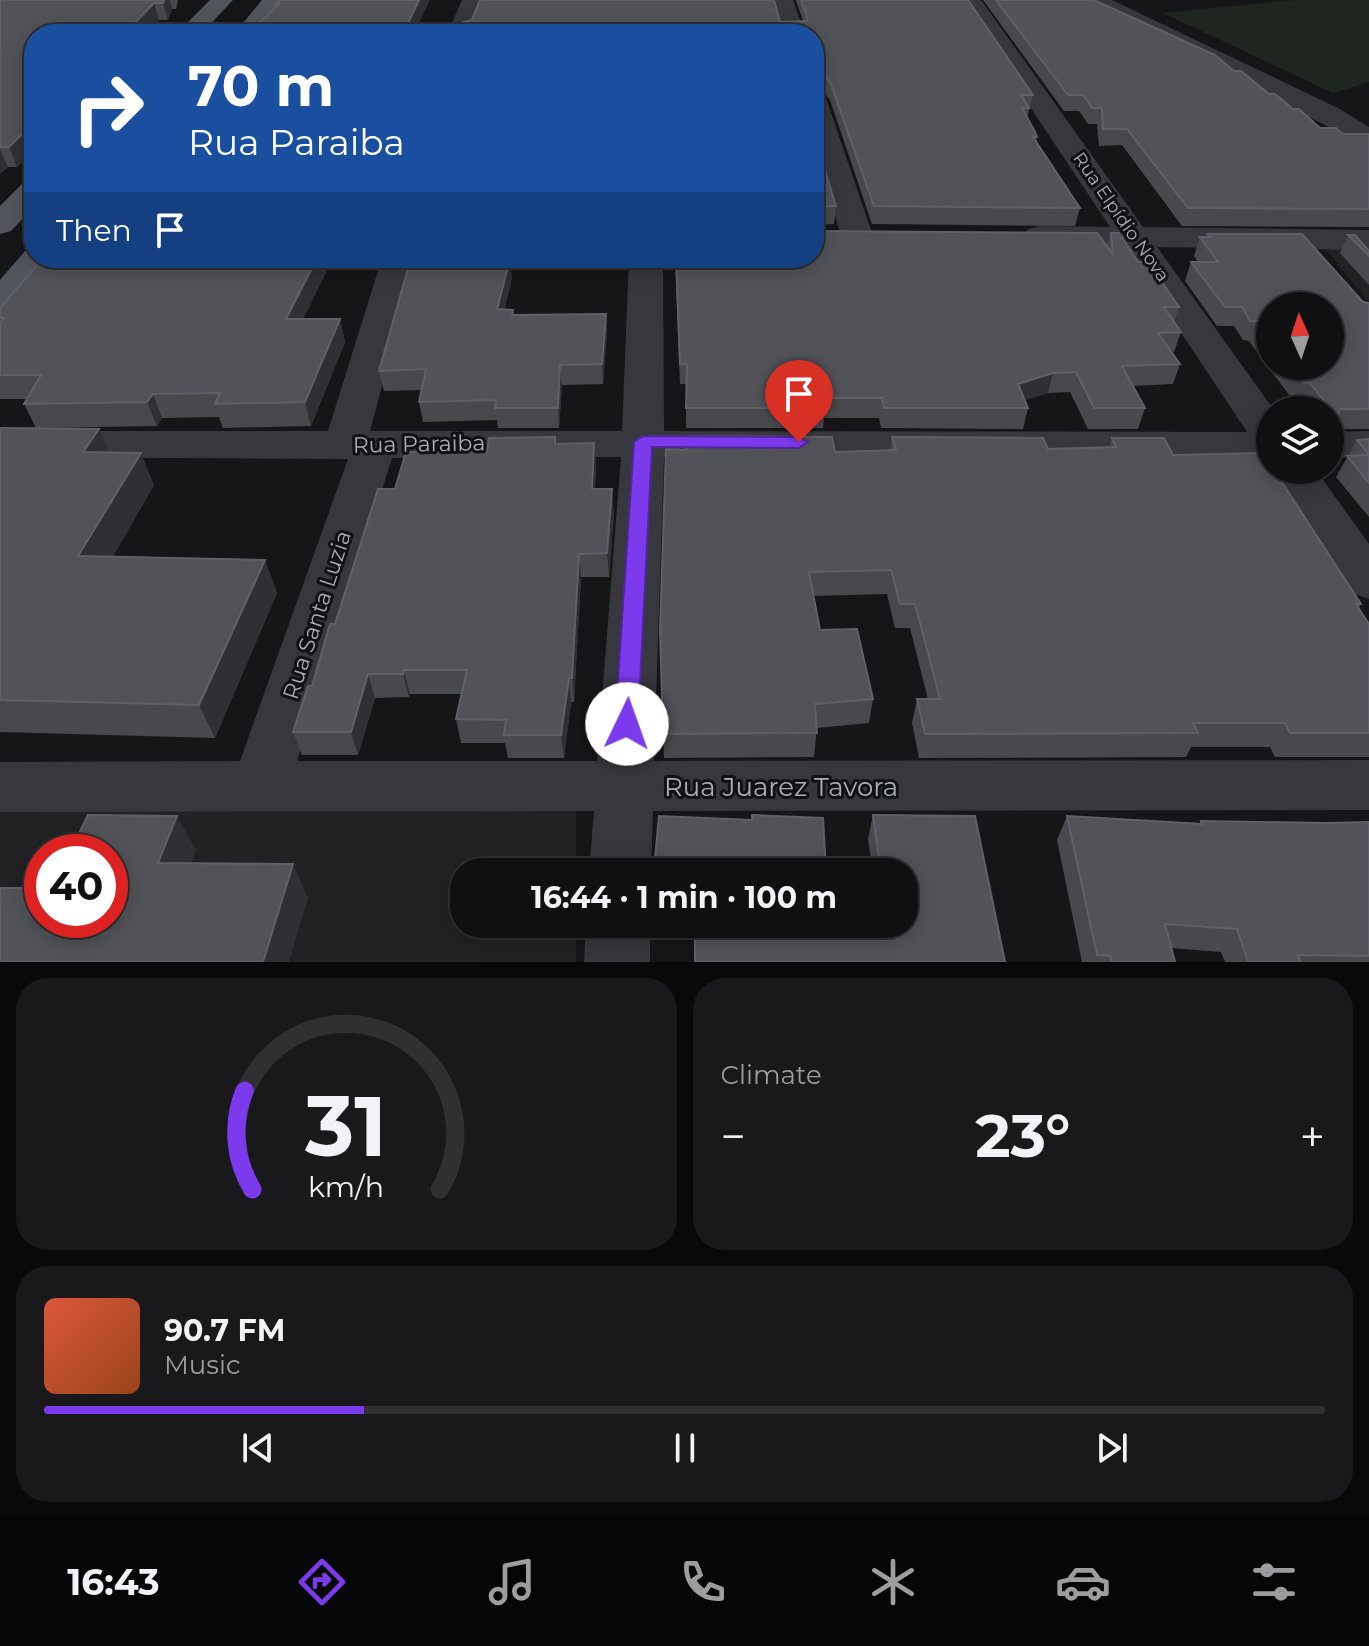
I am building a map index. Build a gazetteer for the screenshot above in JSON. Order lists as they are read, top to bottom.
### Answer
{
  "streets": {
    "street": [
      "Rua Elpídio Nova",
      "Rua Paraiba",
      "Rua Santa Luzia",
      "Rua Juarez Tavora"
    ]
  },
  "crossings": [
    ["Rua Paraiba", "Rua Santa Luzia"],
    ["Rua Santa Luzia", "Rua Juarez Tavora"]
  ],
  "north": "top",
  "page": {
    "turn": ["70 m", "Rua Paraiba"],
    "then": "Then",
    "limit": "40",
    "trip": "16:44 · 1 min · 100 m",
    "tile": "Climate",
    "heat": ["−", "23°", "+"],
    "song": ["90.7 FM", "Music"],
    "tabs": "16:43",
    "gauge": ["31", "km/h"]
  }
}
